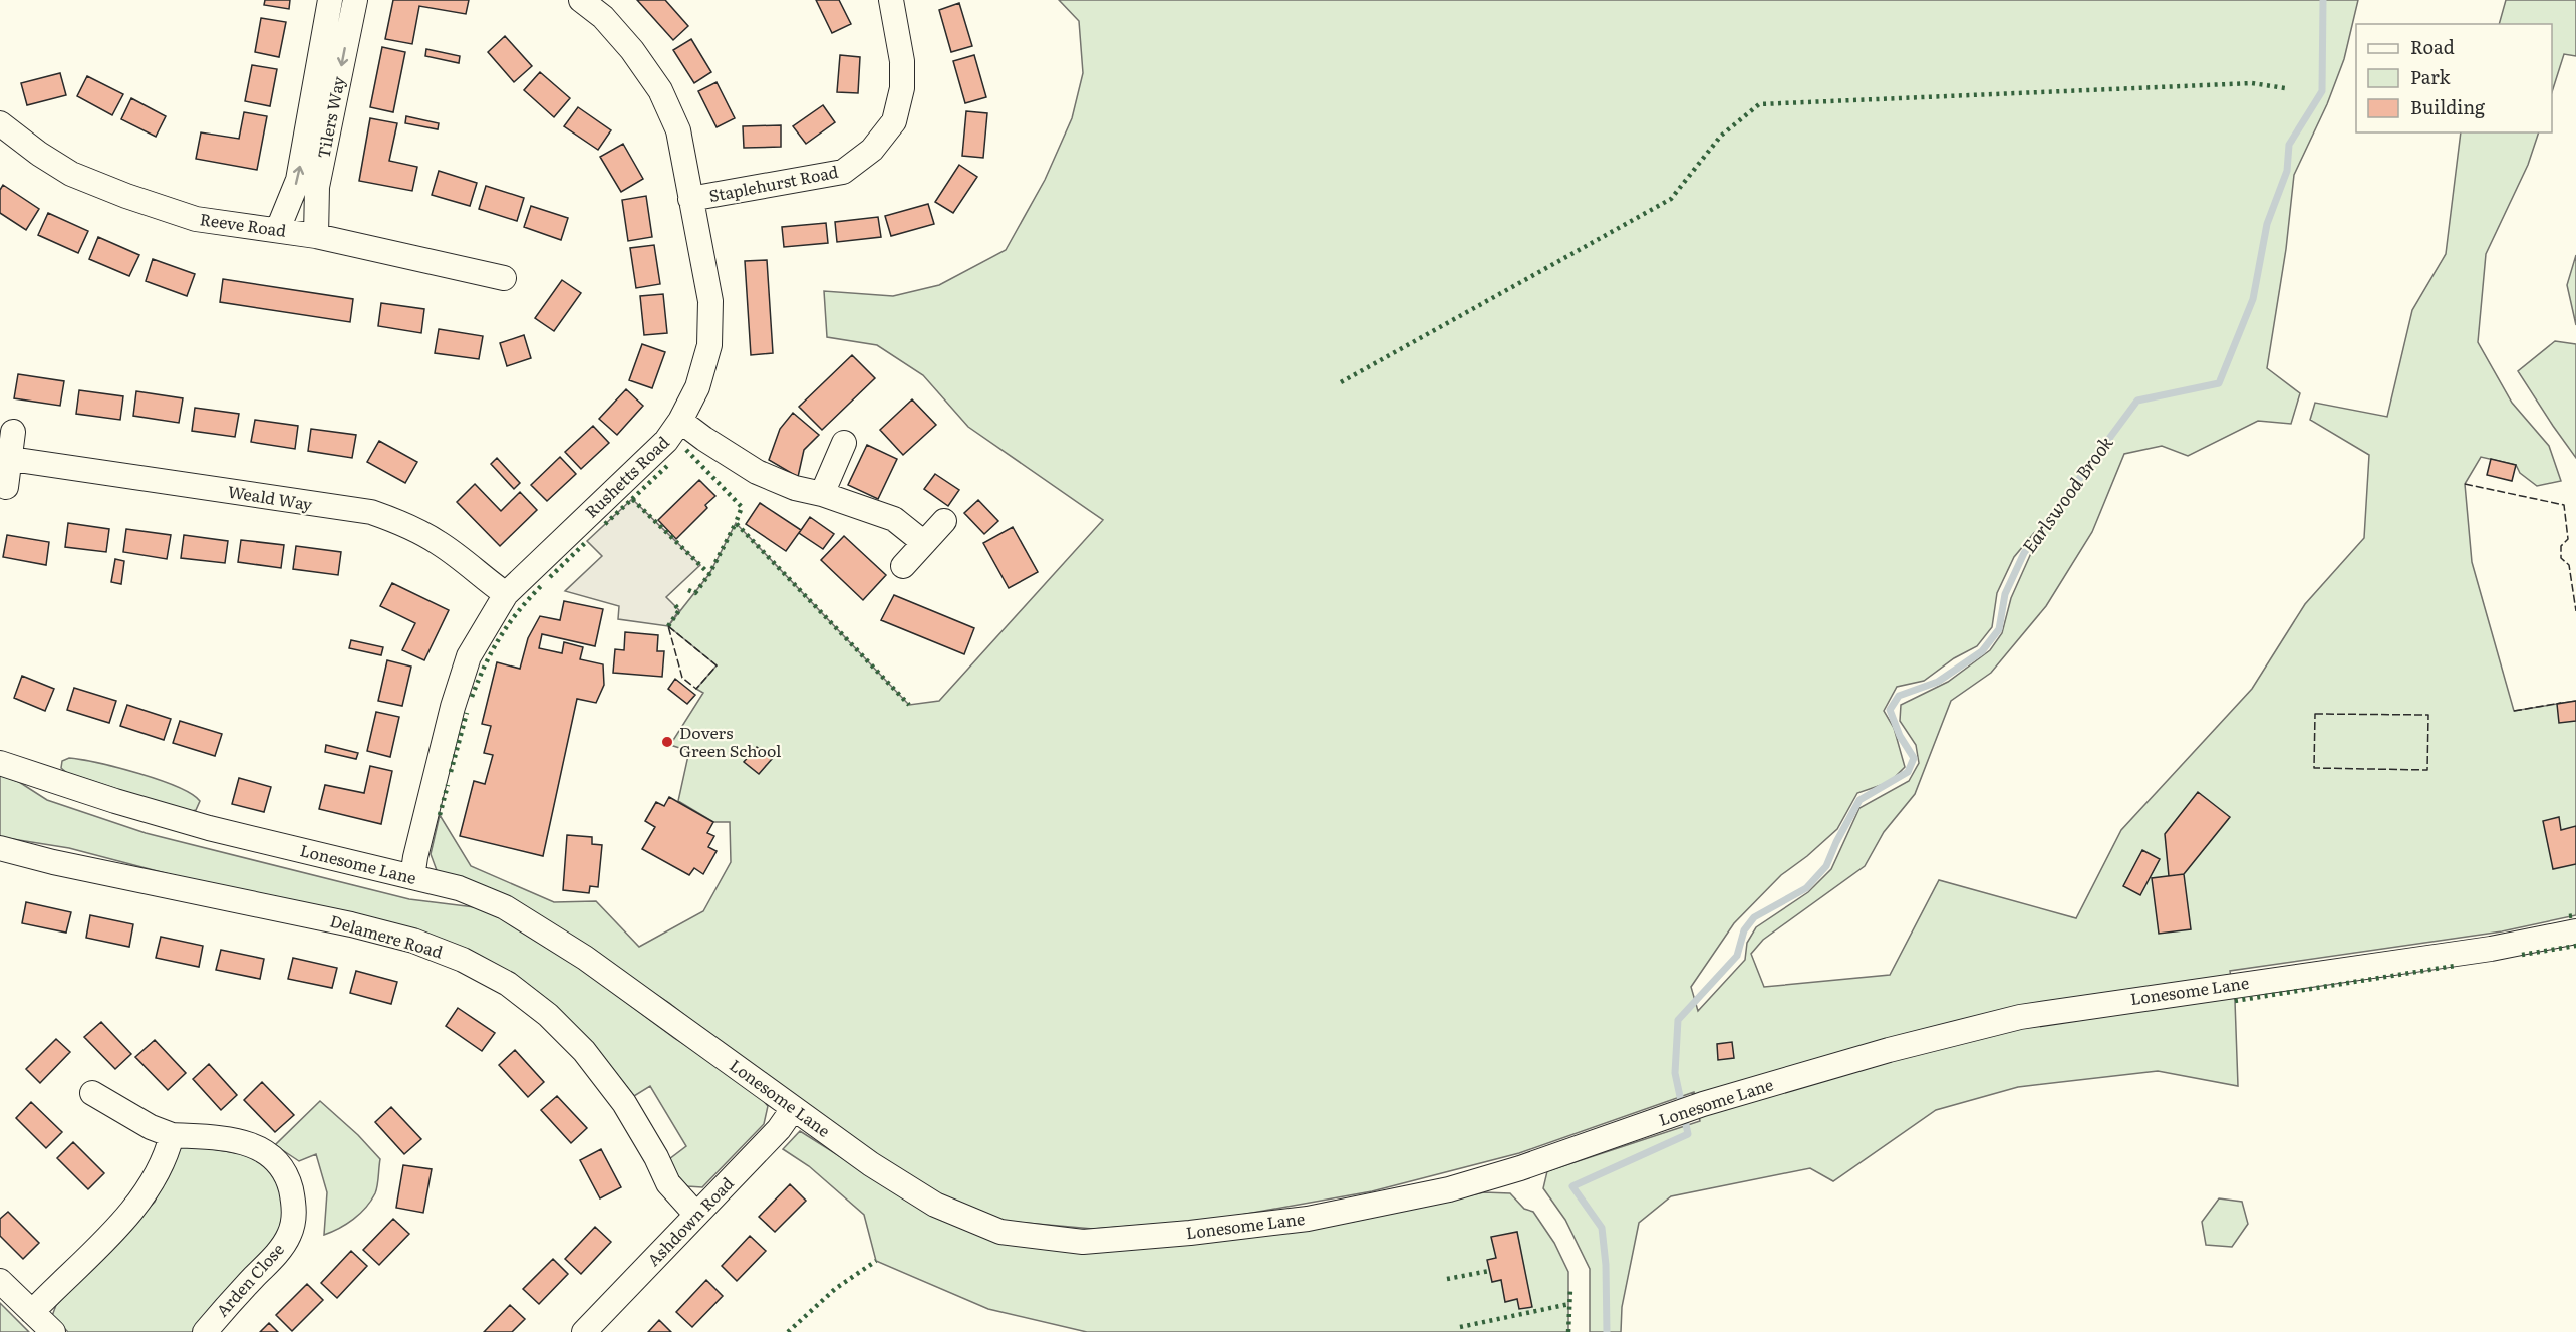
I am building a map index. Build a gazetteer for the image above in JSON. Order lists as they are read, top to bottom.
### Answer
{
  "streets": {
    "street": [
      "Tilers Way",
      "Staplehurst Road",
      "Reeve Road",
      "Rushetts Road",
      "Weald Way",
      "Lonesome Lane",
      "Delamere Road",
      "Ashdown Road",
      "Arden Close"
    ]
  },
  "crossings": [
    ["Tilers Way", "Reeve Road"],
    ["Staplehurst Road", "Rushetts Road"],
    ["Rushetts Road", "Weald Way"],
    ["Rushetts Road", "Lonesome Lane"],
    ["Lonesome Lane", "Ashdown Road"],
    ["Delamere Road", "Ashdown Road"]
  ],
  "water": ["Earlswood Brook"],
  "places": ["Dovers Green School"],
  "legend": ["Road", "Park", "Building"]
}
